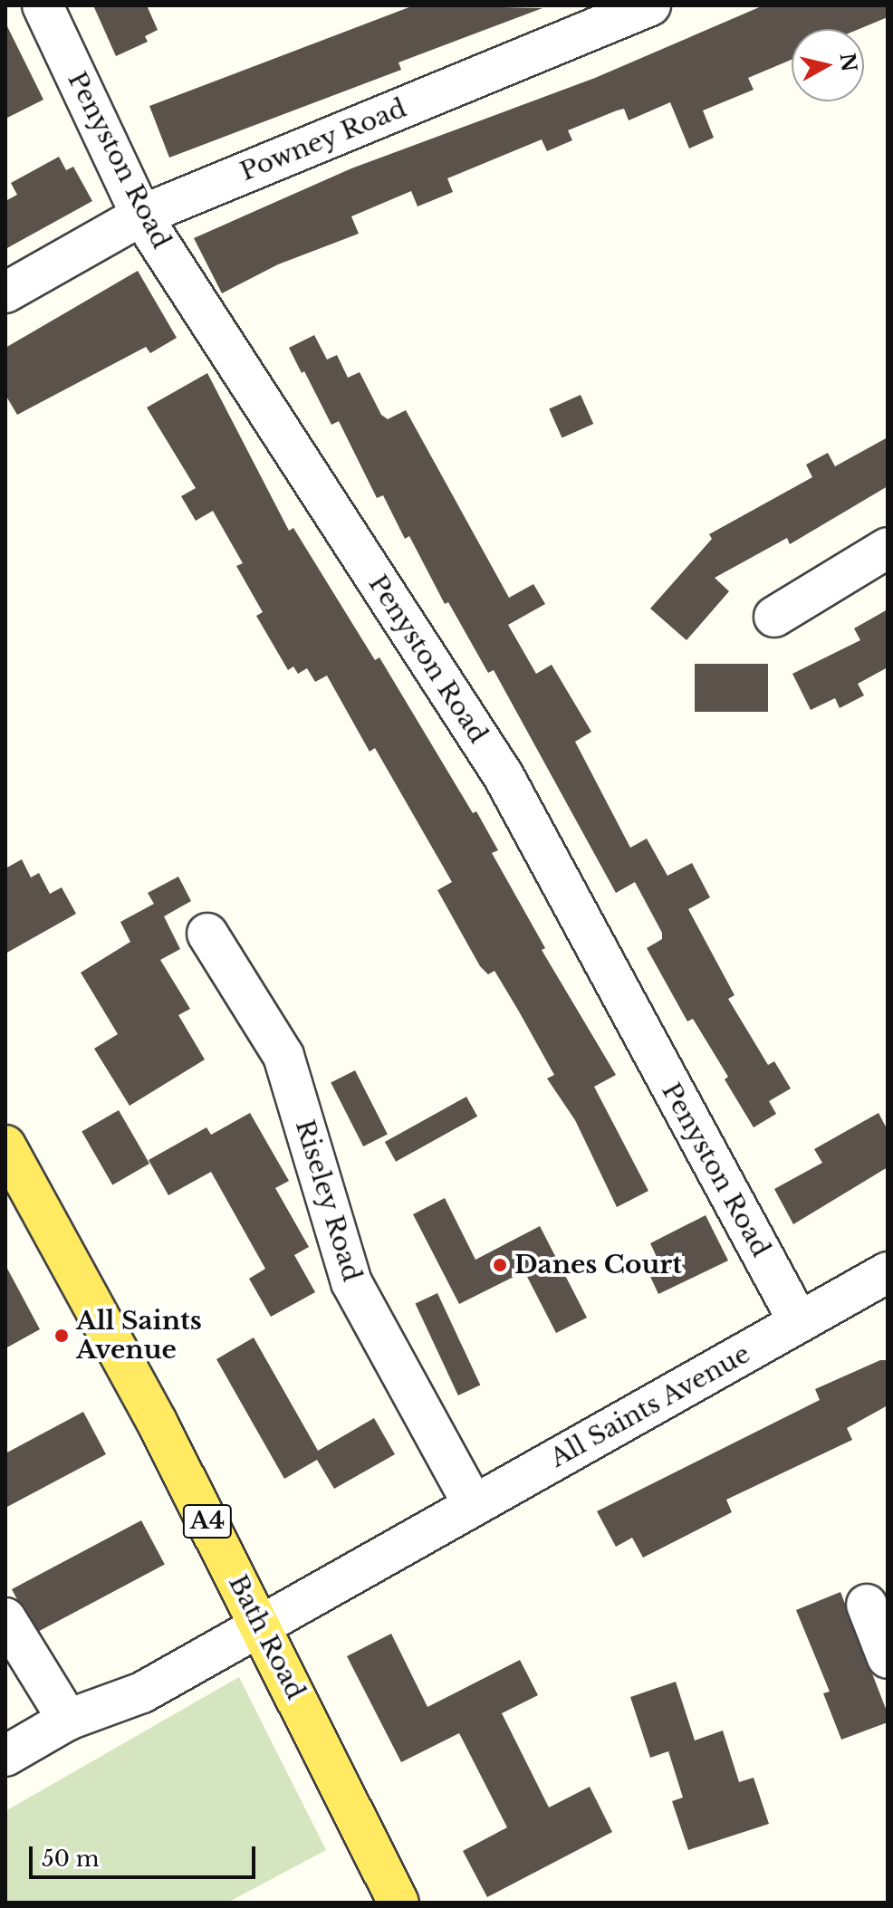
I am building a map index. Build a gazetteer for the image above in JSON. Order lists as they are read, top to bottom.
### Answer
{
  "streets": {
    "main road": ["A4", "Bath Road"],
    "street": [
      "Powney Road",
      "Penyston Road",
      "Riseley Road",
      "All Saints Avenue"
    ]
  },
  "crossings": [
    ["Powney Road", "Penyston Road"],
    ["Penyston Road", "All Saints Avenue"],
    ["Riseley Road", "All Saints Avenue"],
    ["All Saints Avenue", "Bath Road"]
  ],
  "places": ["Danes Court", "All Saints Avenue"],
  "scale_bar": "50 m",
  "north": "right"
}
